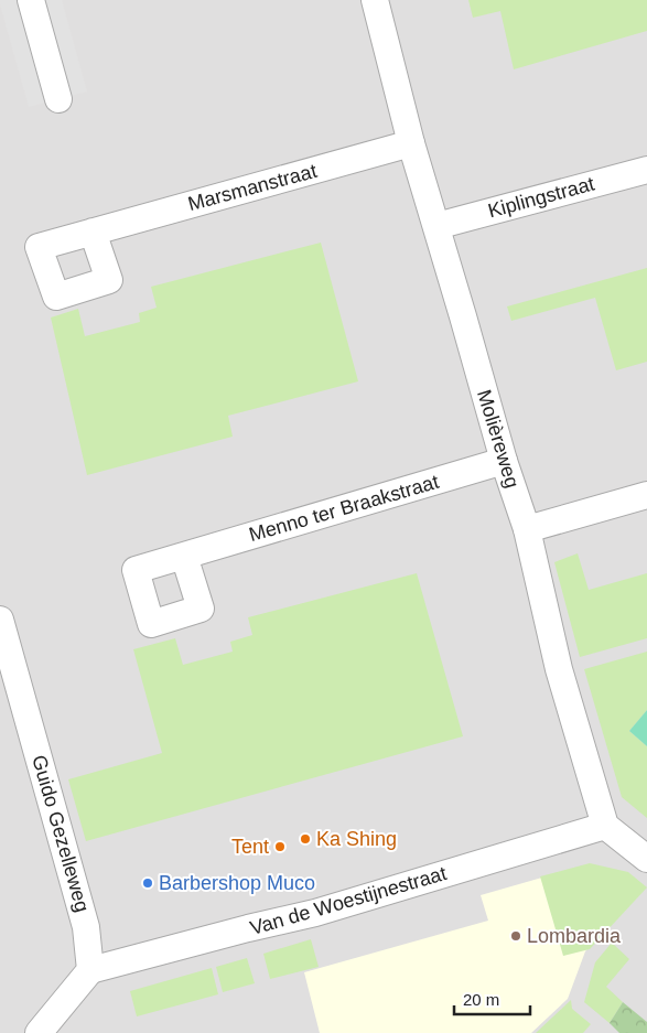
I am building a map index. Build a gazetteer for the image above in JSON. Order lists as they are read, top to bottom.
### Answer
{
  "streets": {
    "street": [
      "Marsmanstraat",
      "Kiplingstraat",
      "Molièreweg",
      "Menno ter Braakstraat",
      "Guido Gezelleweg",
      "Van de Woestijnestraat"
    ]
  },
  "crossings": [
    ["Marsmanstraat", "Molièreweg"],
    ["Kiplingstraat", "Molièreweg"],
    ["Molièreweg", "Menno ter Braakstraat"],
    ["Molièreweg", "Van de Woestijnestraat"],
    ["Guido Gezelleweg", "Van de Woestijnestraat"]
  ],
  "places": [
    "Ka Shing",
    "Tent",
    "Barbershop Muco",
    "Lombardia"
  ],
  "scale_bar": "20 m"
}
